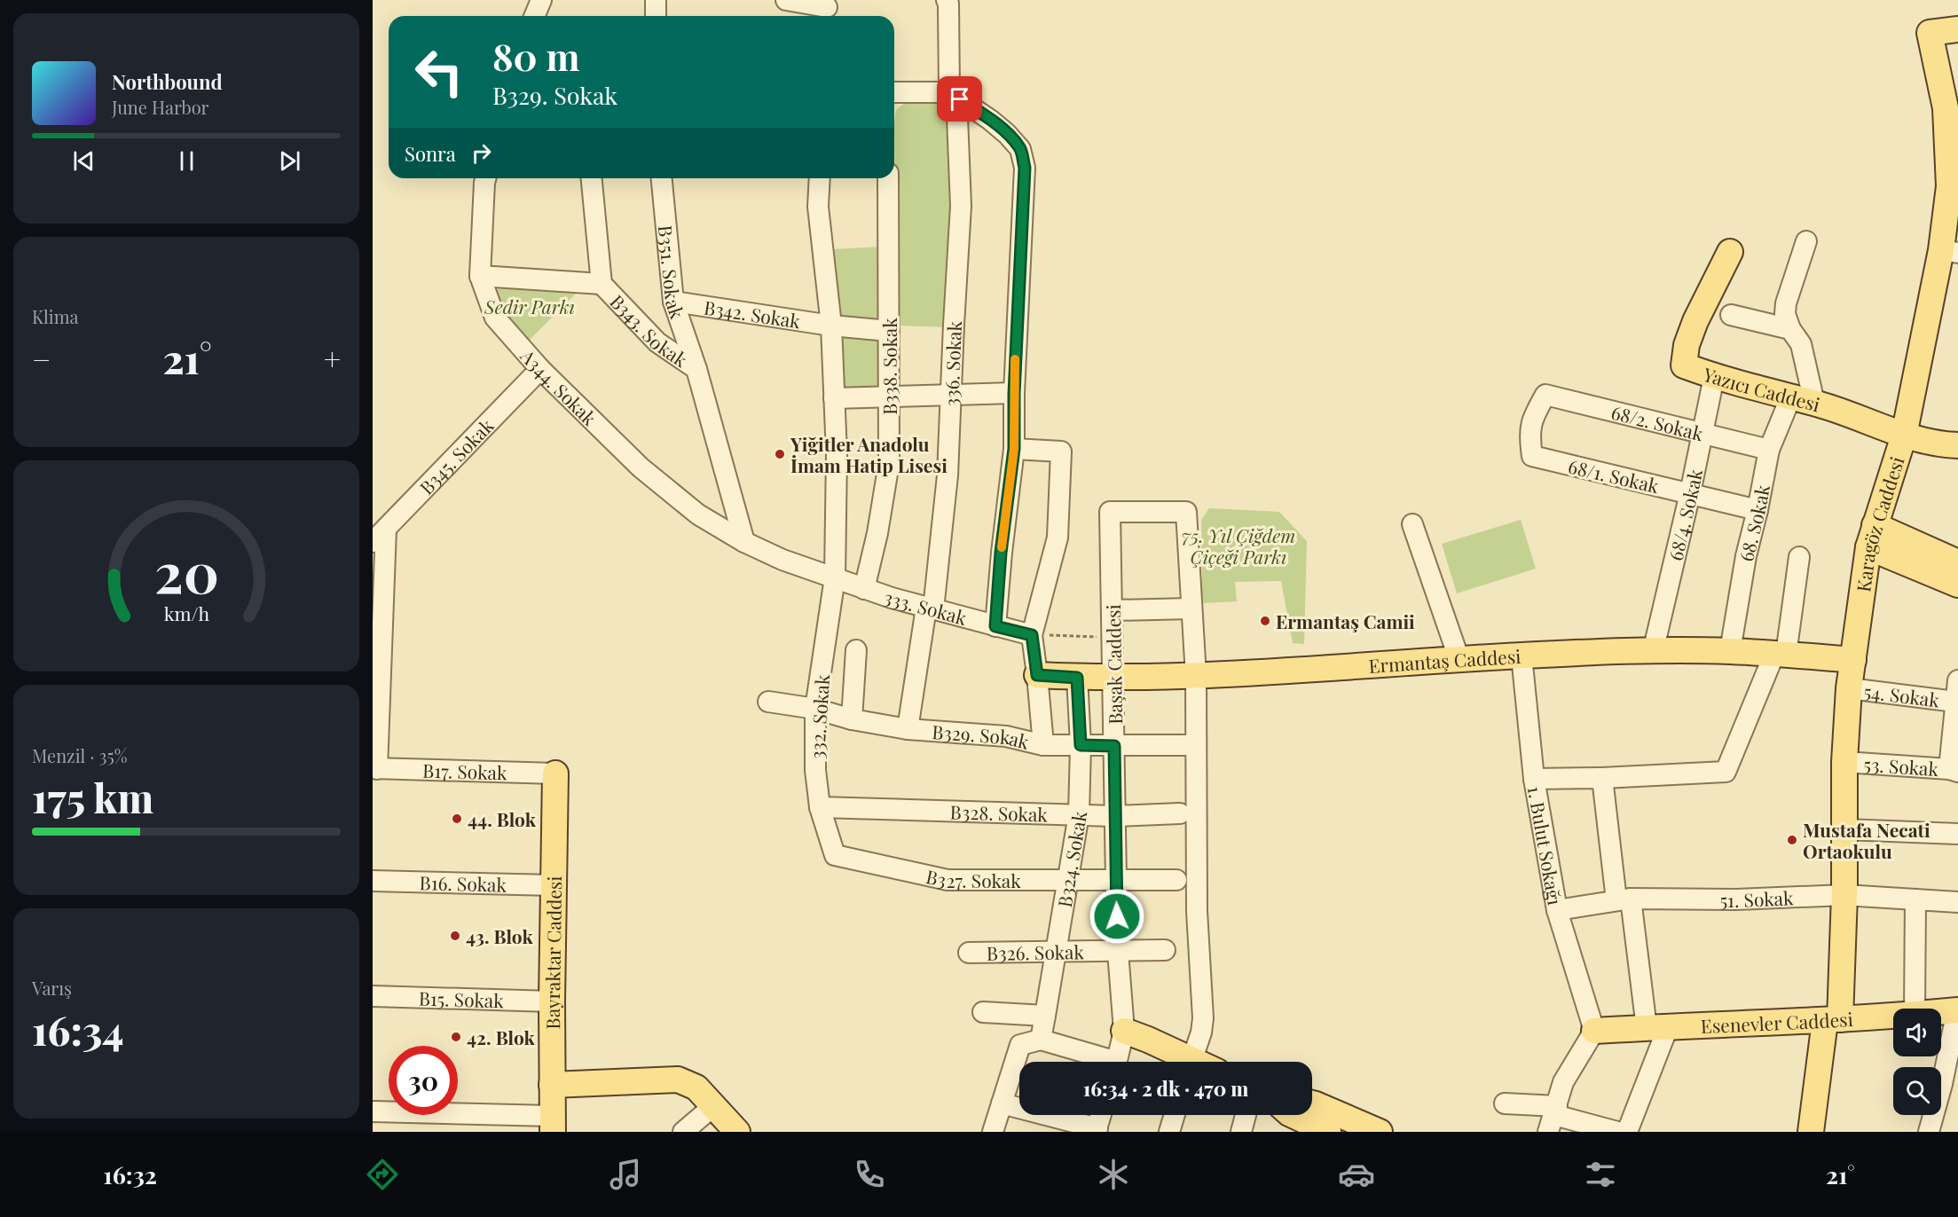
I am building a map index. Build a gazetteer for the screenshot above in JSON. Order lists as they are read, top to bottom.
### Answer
{
  "streets": {
    "main road": [
      "Yazıcı Caddesi",
      "Karagöz Caddesi",
      "Ermantaş Caddesi",
      "Bayraktar Caddesi",
      "Esenevler Caddesi"
    ],
    "street": [
      "B351. Sokak",
      "B342. Sokak",
      "B343. Sokak",
      "336. Sokak",
      "B338. Sokak",
      "A344. Sokak",
      "68/2. Sokak",
      "B345. Sokak",
      "68/1. Sokak",
      "68/4. Sokak",
      "68. Sokak",
      "333. Sokak",
      "Başak Caddesi",
      "54. Sokak",
      "332. Sokak",
      "B329. Sokak",
      "53. Sokak",
      "B17. Sokak",
      "B328. Sokak",
      "1. Bulut Sokağı",
      "B324. Sokak",
      "B327. Sokak",
      "B16. Sokak",
      "51. Sokak",
      "B326. Sokak",
      "B15. Sokak"
    ]
  },
  "crossings": [
    ["B351. Sokak", "B342. Sokak"],
    ["B351. Sokak", "B343. Sokak"],
    ["B342. Sokak", "B338. Sokak"],
    ["B342. Sokak", "333. Sokak"],
    ["B342. Sokak", "332. Sokak"],
    ["B343. Sokak", "A344. Sokak"],
    ["B343. Sokak", "333. Sokak"],
    ["336. Sokak", "333. Sokak"],
    ["336. Sokak", "B329. Sokak"],
    ["B338. Sokak", "333. Sokak"],
    ["A344. Sokak", "B345. Sokak"],
    ["A344. Sokak", "333. Sokak"],
    ["Yazıcı Caddesi", "68/4. Sokak"],
    ["Yazıcı Caddesi", "68. Sokak"],
    ["Yazıcı Caddesi", "Karagöz Caddesi"],
    ["68/2. Sokak", "68/1. Sokak"],
    ["68/2. Sokak", "68/4. Sokak"],
    ["68/2. Sokak", "68. Sokak"],
    ["68/1. Sokak", "68/4. Sokak"],
    ["68/1. Sokak", "68. Sokak"],
    ["68/4. Sokak", "Ermantaş Caddesi"],
    ["68. Sokak", "Ermantaş Caddesi"],
    ["Karagöz Caddesi", "Ermantaş Caddesi"],
    ["Karagöz Caddesi", "54. Sokak"],
    ["Karagöz Caddesi", "53. Sokak"],
    ["Karagöz Caddesi", "51. Sokak"],
    ["Karagöz Caddesi", "Esenevler Caddesi"],
    ["333. Sokak", "332. Sokak"],
    ["Ermantaş Caddesi", "Başak Caddesi"],
    ["Ermantaş Caddesi", "1. Bulut Sokağı"],
    ["Ermantaş Caddesi", "B324. Sokak"],
    ["Başak Caddesi", "B329. Sokak"],
    ["Başak Caddesi", "B328. Sokak"],
    ["Başak Caddesi", "B327. Sokak"],
    ["Başak Caddesi", "B326. Sokak"],
    ["54. Sokak", "53. Sokak"],
    ["332. Sokak", "B329. Sokak"],
    ["332. Sokak", "B328. Sokak"],
    ["332. Sokak", "B327. Sokak"],
    ["B329. Sokak", "B324. Sokak"],
    ["B17. Sokak", "Bayraktar Caddesi"],
    ["B328. Sokak", "B324. Sokak"],
    ["1. Bulut Sokağı", "51. Sokak"],
    ["1. Bulut Sokağı", "Esenevler Caddesi"],
    ["B324. Sokak", "B327. Sokak"],
    ["B324. Sokak", "B326. Sokak"],
    ["B16. Sokak", "Bayraktar Caddesi"],
    ["Bayraktar Caddesi", "B15. Sokak"]
  ],
  "parks": ["Sedir Parkı", "75. Yıl Çiğdem Çiçeği Parkı"],
  "places": [
    "Yiğitler Anadolu İmam Hatip Lisesi",
    "Ermantaş Camii",
    "44. Blok",
    "Mustafa Necati Ortaokulu",
    "43. Blok",
    "42. Blok"
  ],
  "page": {
    "turn": ["80 m", "B329. Sokak"],
    "song": ["Northbound", "June Harbor"],
    "then": "Sonra",
    "tile": [
      "Klima",
      ["Menzil · 35%", "175 km"],
      ["Varış", "16:34"]
    ],
    "heat": ["−", "21°", "+"],
    "limit": "30",
    "trip": "16:34 · 2 dk · 470 m",
    "tabs": ["16:32", "21°"],
    "gauge": ["20", "km/h"]
  }
}
